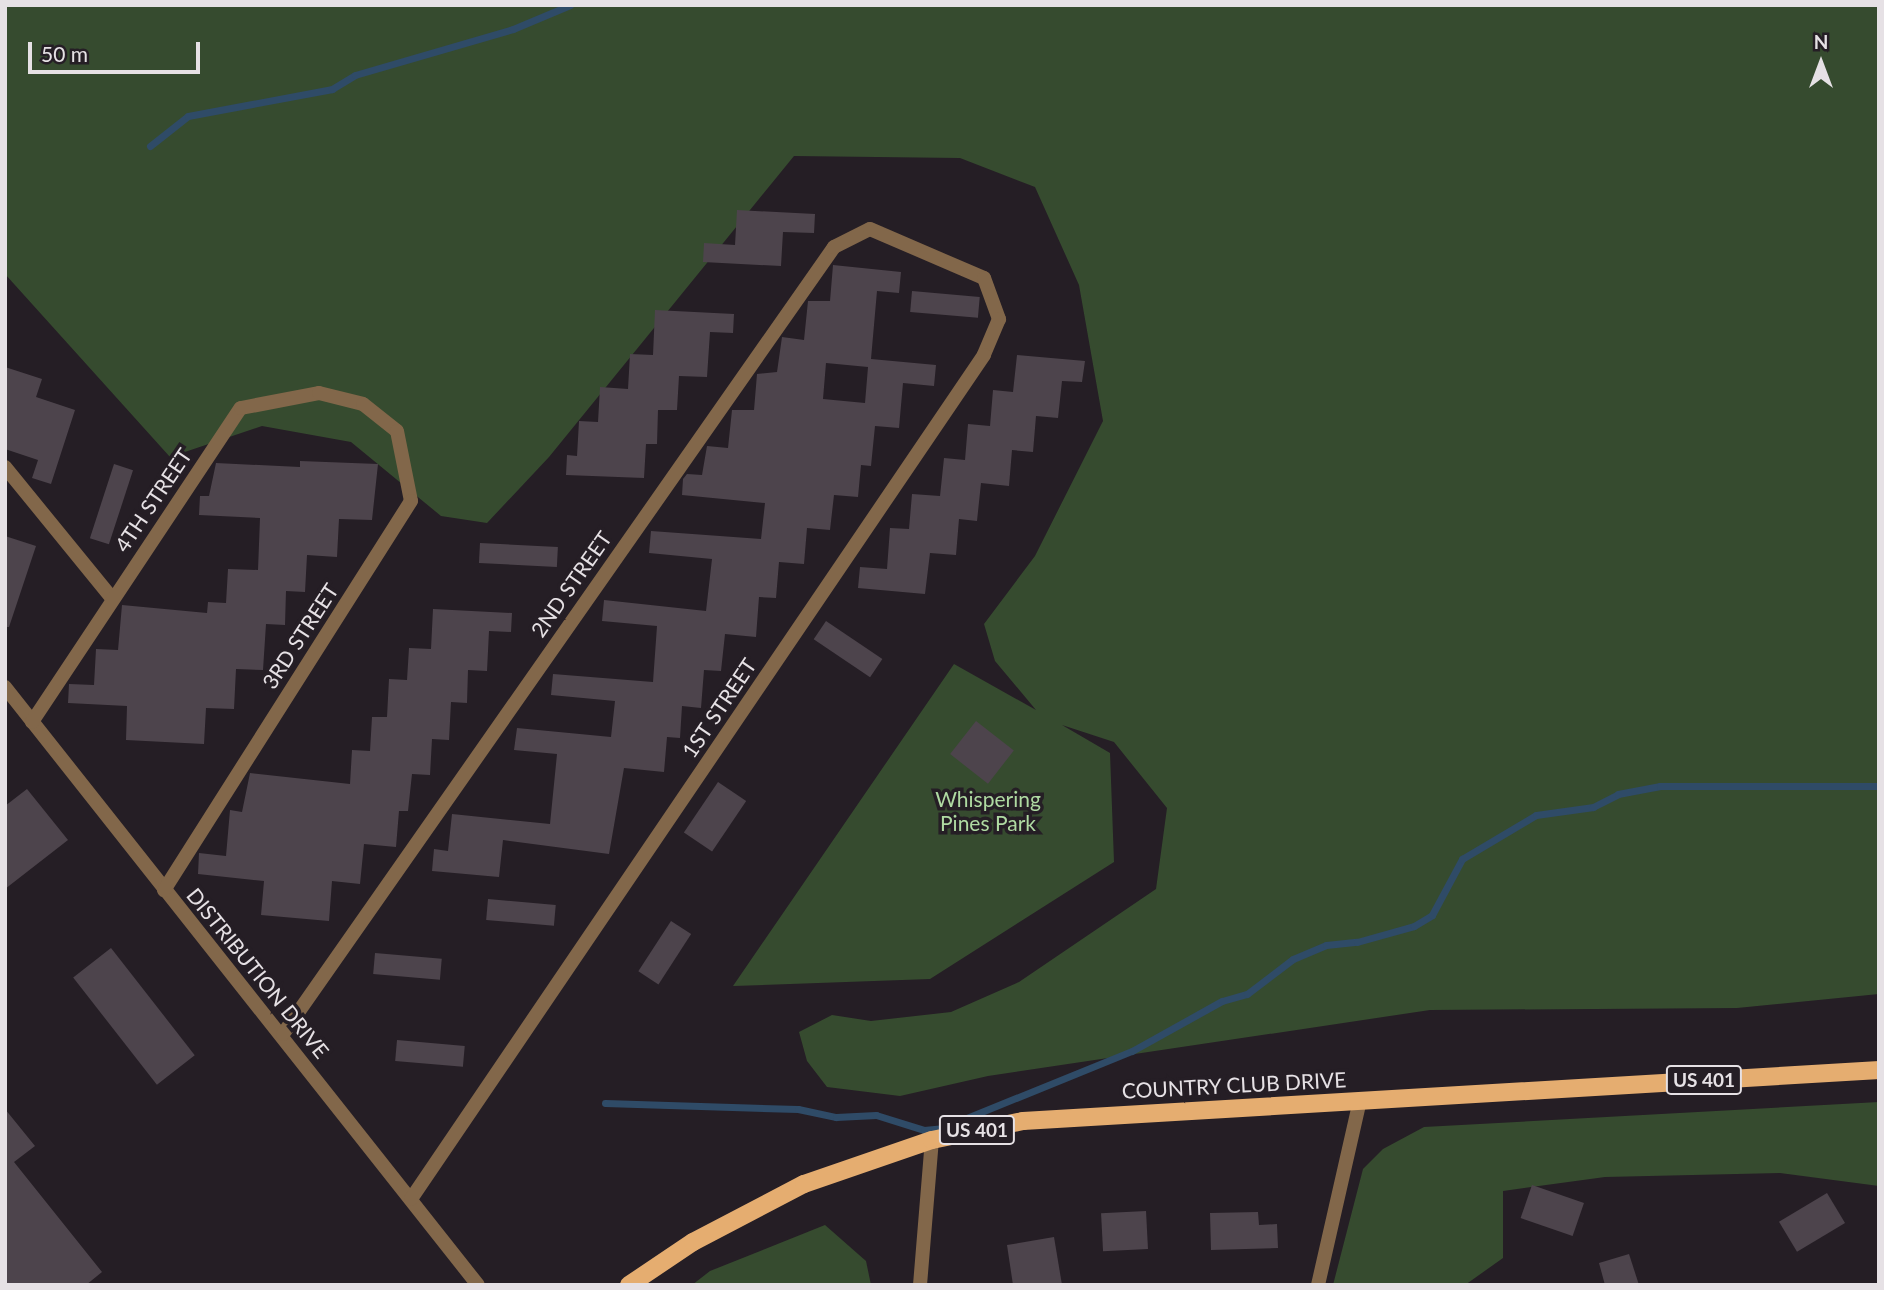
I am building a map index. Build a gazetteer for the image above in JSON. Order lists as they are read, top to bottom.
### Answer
{
  "streets": {
    "main road": ["US 401", "COUNTRY CLUB DRIVE"],
    "street": [
      "4TH STREET",
      "2ND STREET",
      "3RD STREET",
      "1ST STREET",
      "DISTRIBUTION DRIVE"
    ]
  },
  "crossings": [
    ["4TH STREET", "3RD STREET"],
    ["4TH STREET", "DISTRIBUTION DRIVE"],
    ["2ND STREET", "1ST STREET"],
    ["2ND STREET", "DISTRIBUTION DRIVE"],
    ["3RD STREET", "DISTRIBUTION DRIVE"],
    ["1ST STREET", "DISTRIBUTION DRIVE"]
  ],
  "parks": ["Whispering Pines Park"],
  "scale_bar": "50 m",
  "north": "top"
}
